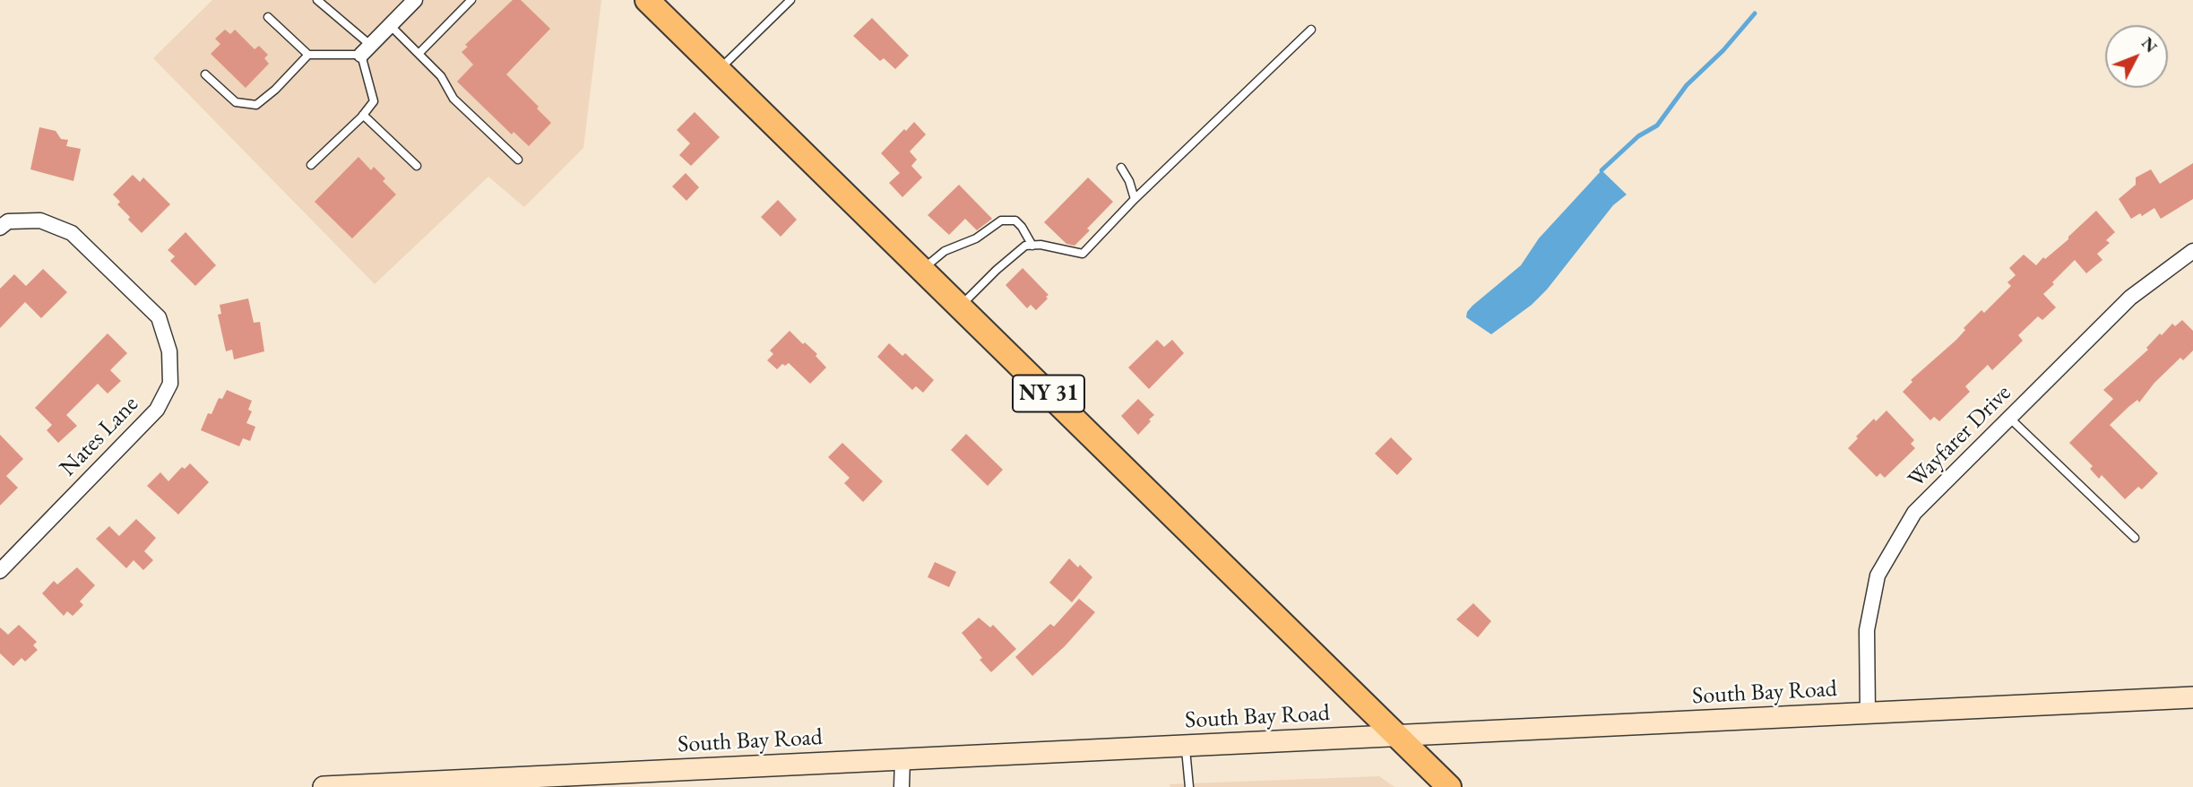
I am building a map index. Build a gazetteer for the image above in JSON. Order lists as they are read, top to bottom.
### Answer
{
  "streets": {
    "main road": ["NY 31"],
    "street": ["Nates Lane", "Wayfarer Drive", "South Bay Road"]
  },
  "crossings": [
    ["NY 31", "South Bay Road"],
    ["Wayfarer Drive", "South Bay Road"]
  ],
  "north": "top right"
}
